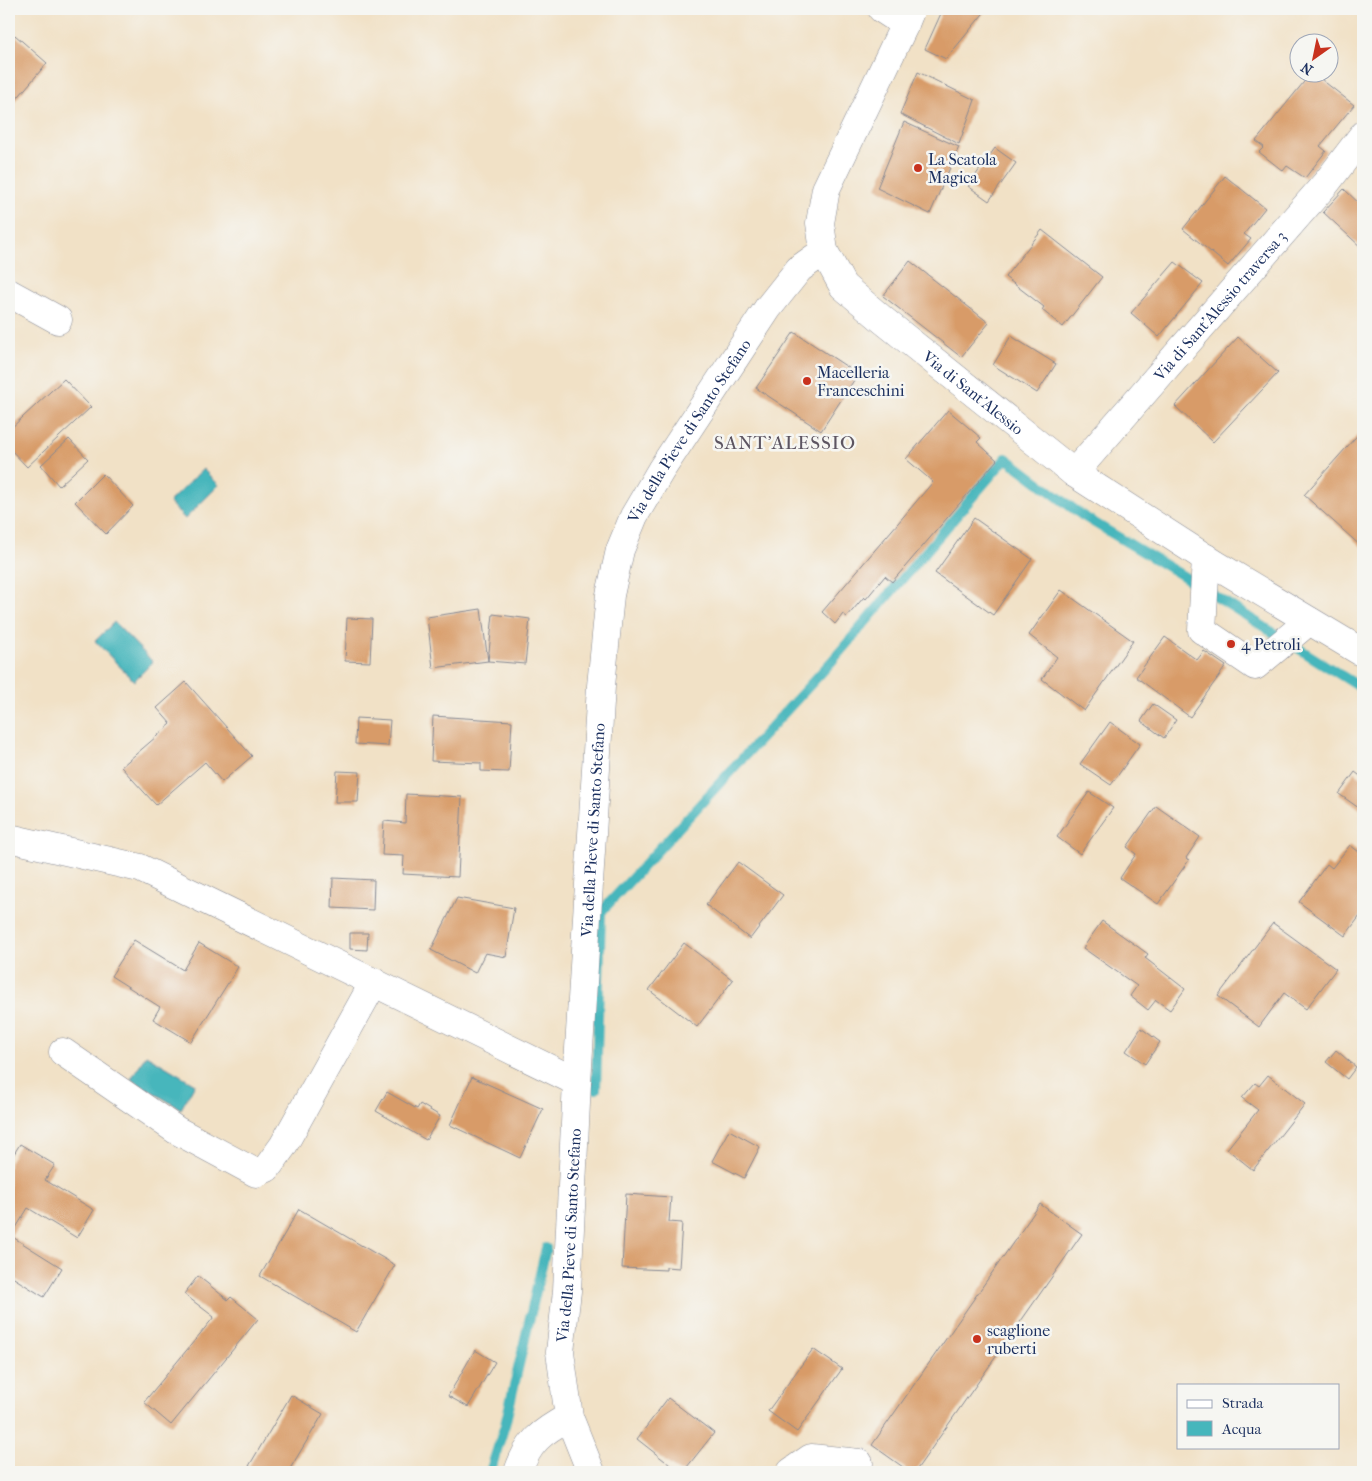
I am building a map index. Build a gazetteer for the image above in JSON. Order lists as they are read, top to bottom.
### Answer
{
  "streets": {
    "street": ["Via di Sant'Alessio traversa 3", "Via di Sant'Alessio", "Via della Pieve di Santo Stefano"]
  },
  "crossings": [
    ["Via di Sant'Alessio traversa 3", "Via di Sant'Alessio"],
    ["Via di Sant'Alessio", "Via della Pieve di Santo Stefano"]
  ],
  "districts": ["SANT'ALESSIO"],
  "places": [
    "La Scatola Magica",
    "Macelleria Franceschini",
    "4 Petroli",
    "scaglione ruberti"
  ],
  "legend": ["Strada", "Acqua"],
  "north": "bottom left"
}
